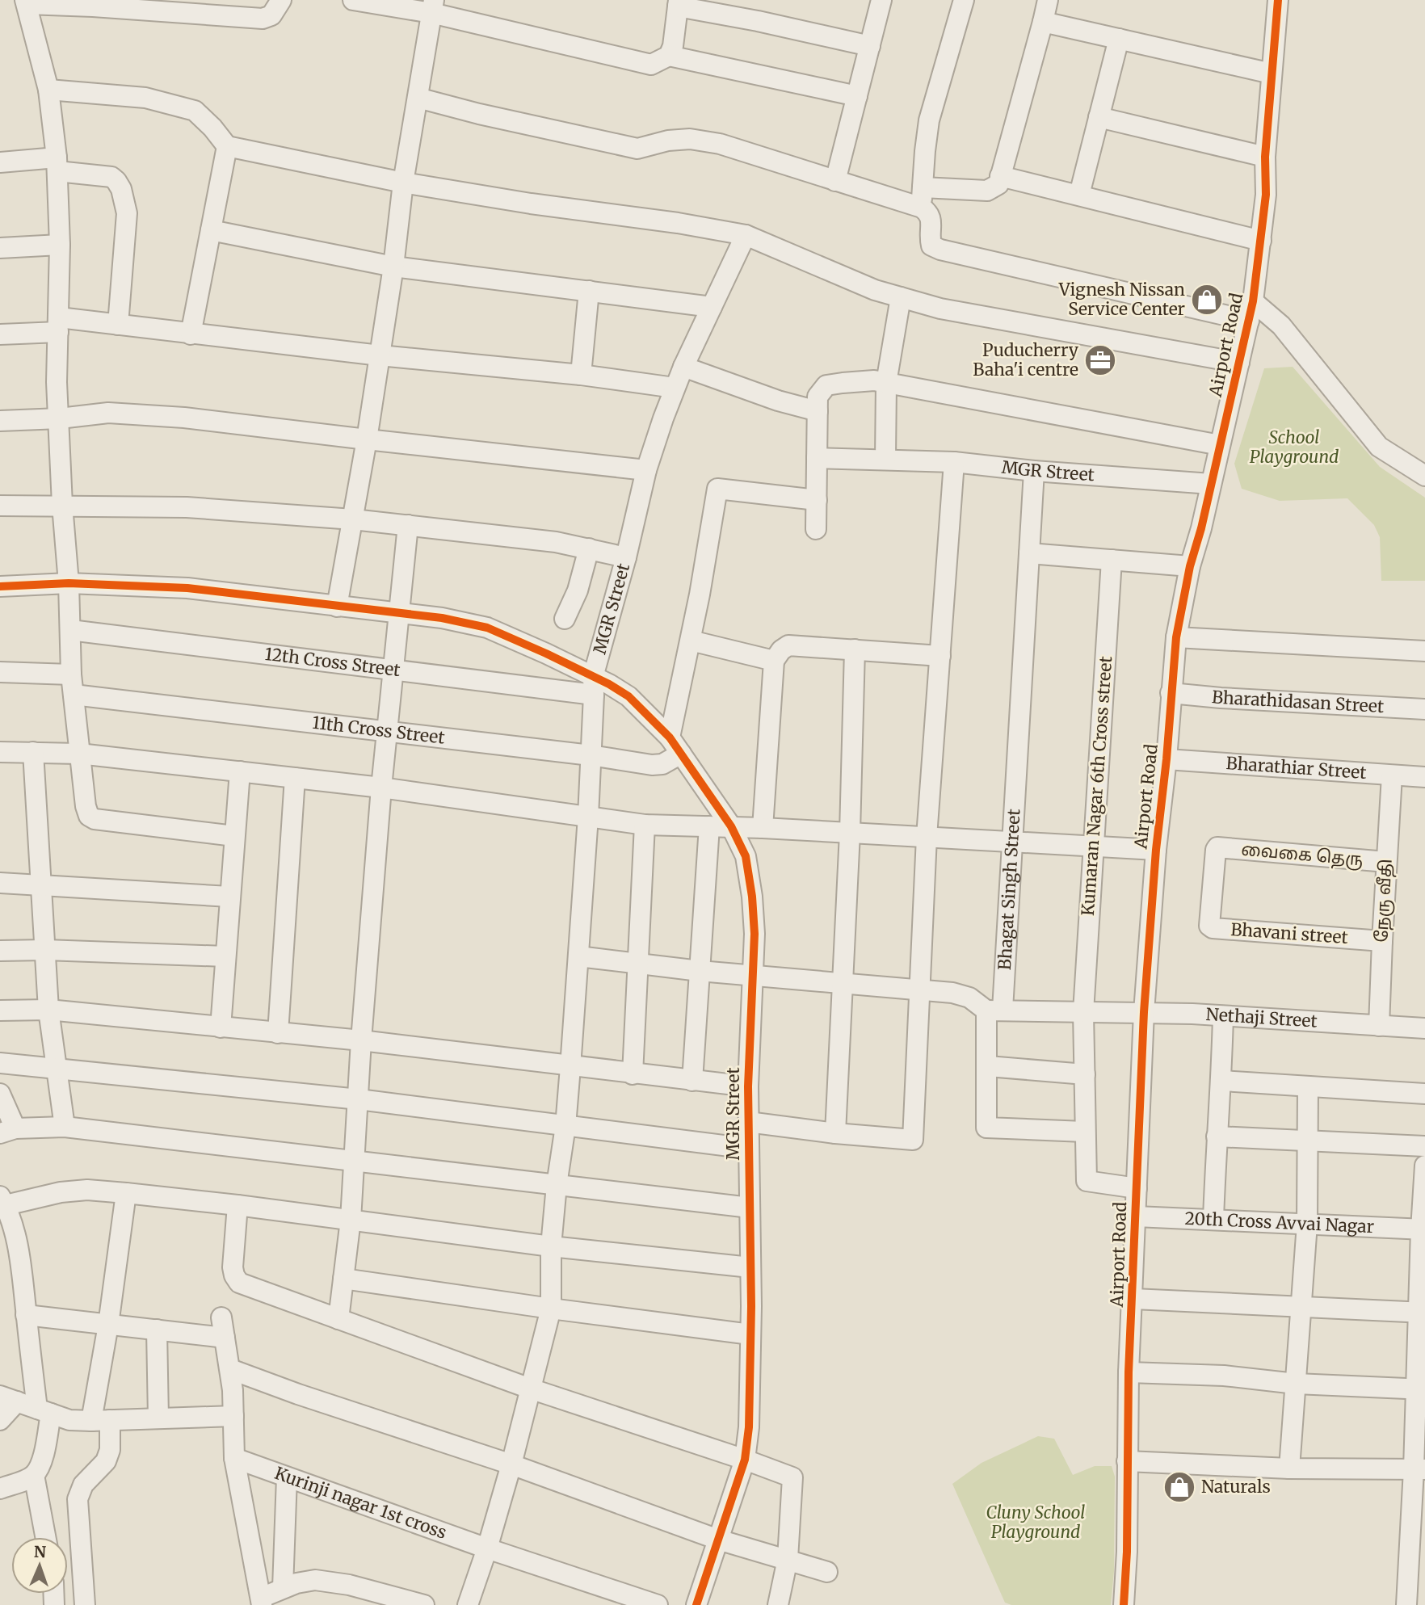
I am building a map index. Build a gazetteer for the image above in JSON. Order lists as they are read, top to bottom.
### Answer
{
  "streets": {
    "street": [
      "Airport Road",
      "MGR Street",
      "12th Cross Street",
      "Bharathidasan Street",
      "11th Cross Street",
      "Bharathiar Street",
      "Kumaran Nagar 6th Cross street",
      "வைகை தெரு",
      "Bhagat Singh Street",
      "நேரு வீதி",
      "Bhavani street",
      "Nethaji Street",
      "20th Cross Avvai Nagar",
      "Kurinji nagar 1st cross"
    ]
  },
  "crossings": [
    ["Airport Road", "MGR Street"],
    ["Airport Road", "Bharathidasan Street"],
    ["Airport Road", "Bharathiar Street"],
    ["Airport Road", "Nethaji Street"],
    ["Airport Road", "20th Cross Avvai Nagar"],
    ["MGR Street", "12th Cross Street"],
    ["MGR Street", "11th Cross Street"],
    ["MGR Street", "Bhagat Singh Street"],
    ["Bharathiar Street", "நேரு வீதி"],
    ["Kumaran Nagar 6th Cross street", "Nethaji Street"],
    ["வைகை தெரு", "நேரு வீதி"],
    ["வைகை தெரு", "Bhavani street"],
    ["நேரு வீதி", "Bhavani street"],
    ["நேரு வீதி", "Nethaji Street"]
  ],
  "parks": ["School Playground", "Cluny School Playground"],
  "places": {
    "shop": ["Vignesh Nissan Service Center", "Naturals"],
    "office": ["Puducherry Baha'i centre"]
  },
  "north": "top"
}
